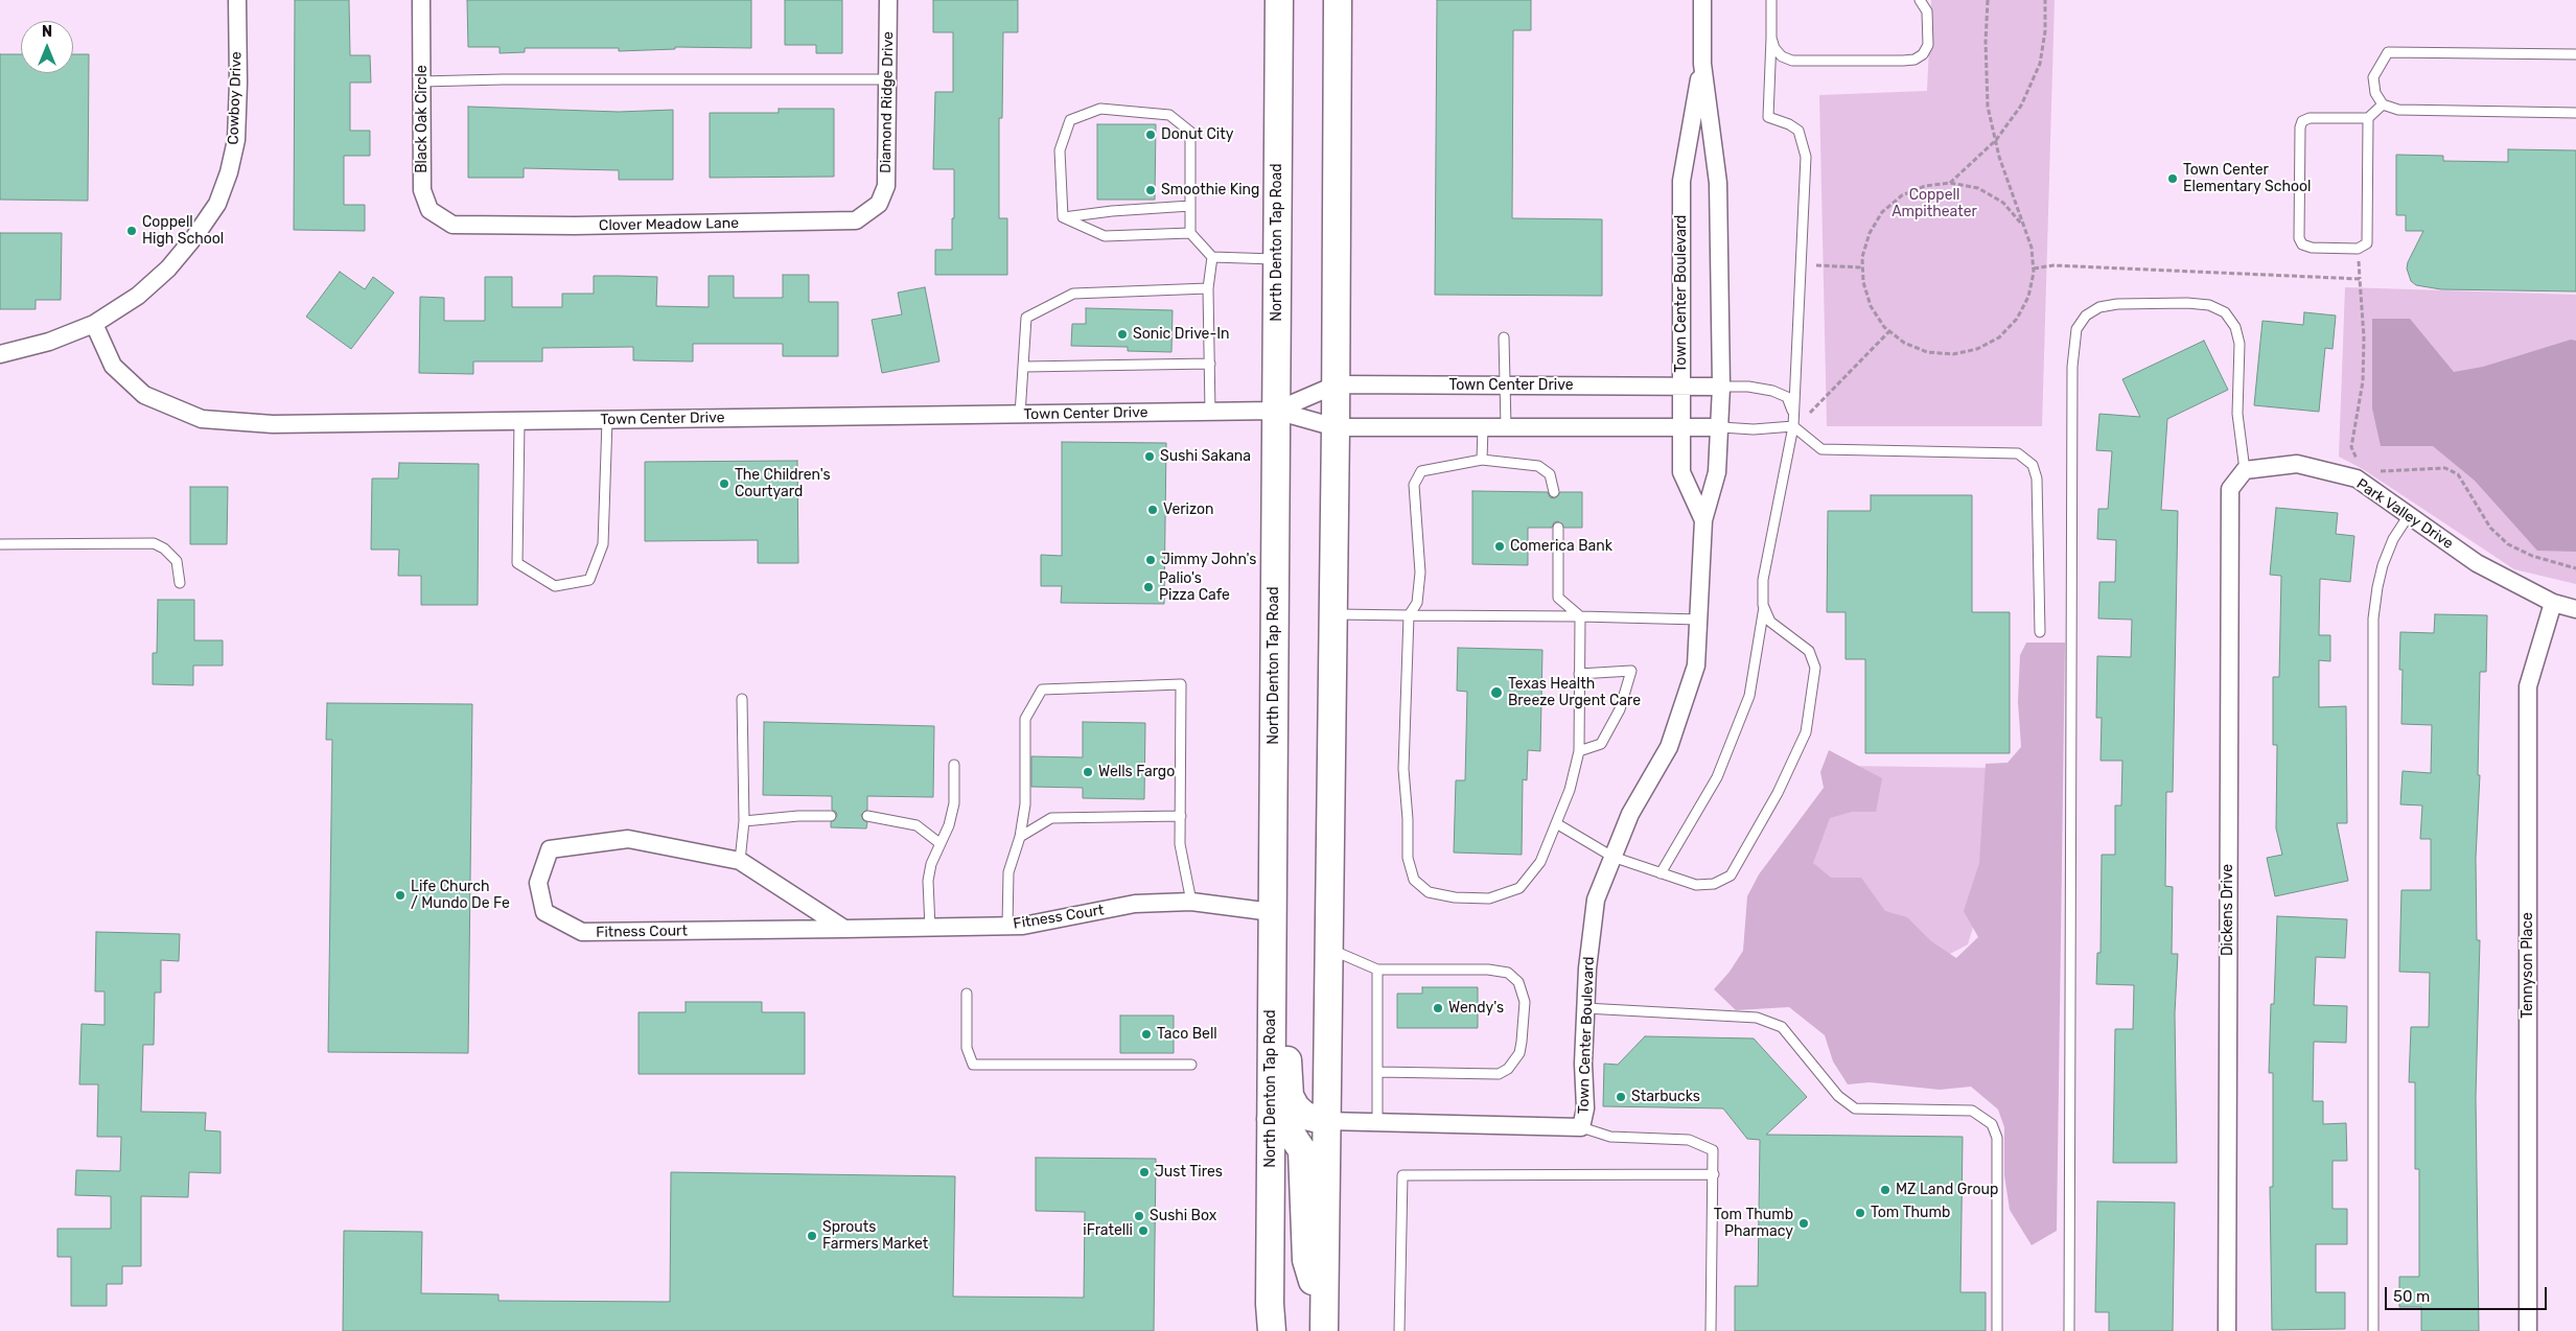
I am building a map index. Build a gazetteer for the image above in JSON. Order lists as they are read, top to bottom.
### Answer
{
  "streets": {
    "main road": ["North Denton Tap Road"],
    "street": [
      "Cowboy Drive",
      "Diamond Ridge Drive",
      "Black Oak Circle",
      "Clover Meadow Lane",
      "Town Center Boulevard",
      "Town Center Drive",
      "Park Valley Drive",
      "Dickens Drive",
      "Fitness Court",
      "Tennyson Place"
    ]
  },
  "crossings": [
    ["Cowboy Drive", "Town Center Drive"],
    ["Diamond Ridge Drive", "Clover Meadow Lane"],
    ["Black Oak Circle", "Clover Meadow Lane"],
    ["North Denton Tap Road", "Town Center Drive"],
    ["North Denton Tap Road", "Fitness Court"],
    ["Town Center Boulevard", "Town Center Drive"],
    ["Park Valley Drive", "Dickens Drive"],
    ["Park Valley Drive", "Tennyson Place"]
  ],
  "parks": ["Coppell Ampitheater"],
  "places": [
    "Donut City",
    "Town Center Elementary School",
    "Smoothie King",
    "Coppell High School",
    "Sonic Drive-In",
    "Sushi Sakana",
    "The Children's Courtyard",
    "Verizon",
    "Comerica Bank",
    "Jimmy John's",
    "Palio's Pizza Cafe",
    "Texas Health Breeze Urgent Care",
    "Wells Fargo",
    "Life Church / Mundo De Fe",
    "Wendy's",
    "Taco Bell",
    "Starbucks",
    "Just Tires",
    "MZ Land Group",
    "Tom Thumb",
    "Sushi Box",
    "Tom Thumb Pharmacy",
    "iFratelli",
    "Sprouts Farmers Market"
  ],
  "scale_bar": "50 m",
  "north": "top"
}
